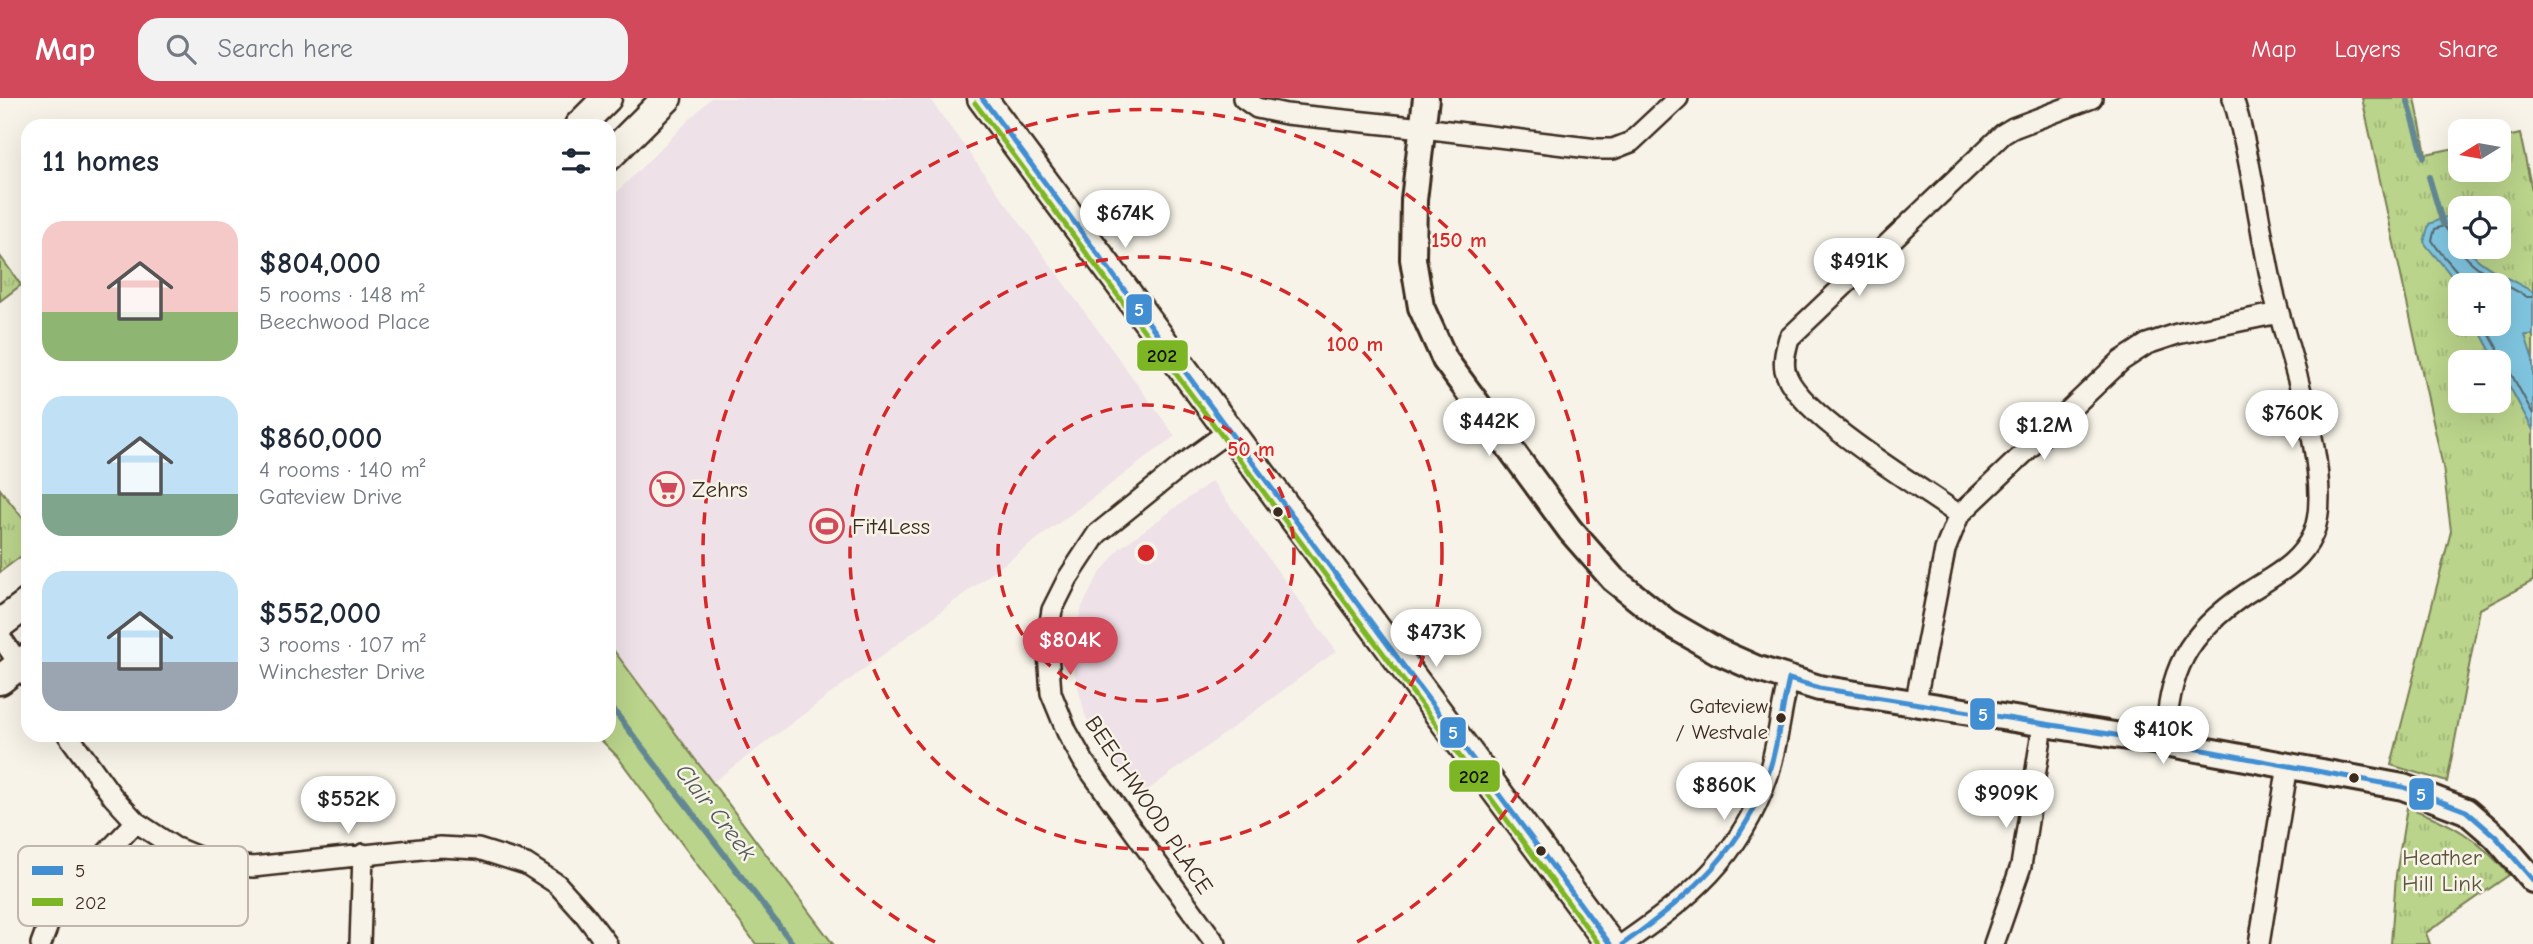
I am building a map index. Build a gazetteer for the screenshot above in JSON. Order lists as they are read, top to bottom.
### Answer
{
  "streets": {
    "street": ["BEECHWOOD PLACE"]
  },
  "water": ["Clair Creek"],
  "parks": ["Heather Hill Link"],
  "places": {
    "supermarket": ["Zehrs"],
    "sports": ["Fit4Less"],
    "other": ["Gateview / Westvale"]
  },
  "lines": ["transit line 5", "transit line 202"],
  "legend": ["5", "202"],
  "north": "left",
  "page": {
    "header": "Map",
    "search": "Search here",
    "nav": ["Map", "Layers", "Share"],
    "map_buttons": ["+", "−"],
    "heading": "11 homes",
    "price": [
      "$674K",
      "$491K",
      "$760K",
      "$442K",
      "$1.2M",
      "$473K",
      "$804K",
      "$410K",
      "$860K",
      "$909K",
      "$552K"
    ],
    "list": [
      {
        "name": "$804,000",
        "note": "5 rooms · 148 m² · Beechwood Place"
      },
      {
        "name": "$860,000",
        "note": "4 rooms · 140 m² · Gateview Drive"
      },
      {
        "name": "$552,000",
        "note": "3 rooms · 107 m² · Winchester Drive"
      }
    ]
  },
  "rings": ["150 m", "100 m", "50 m"]
}
